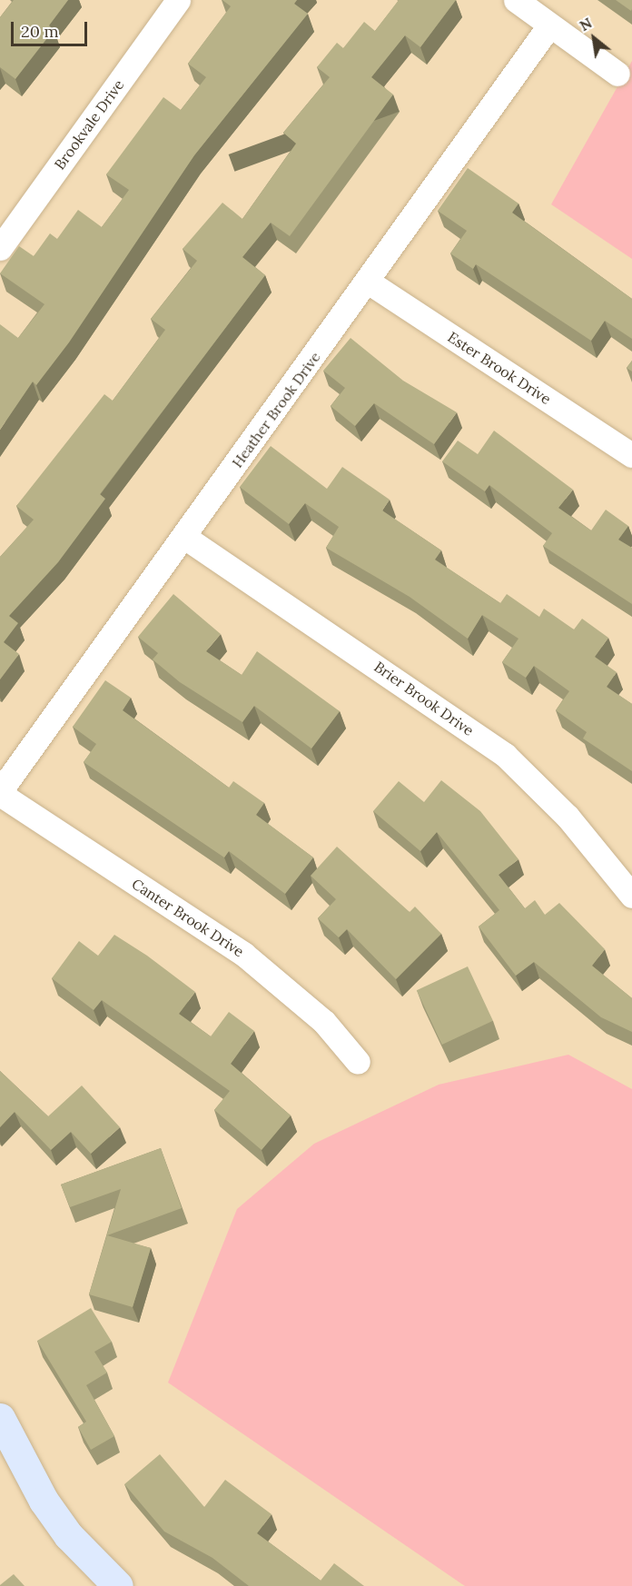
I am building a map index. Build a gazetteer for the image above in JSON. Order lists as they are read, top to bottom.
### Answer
{
  "streets": {
    "street": [
      "Brookvale Drive",
      "Ester Brook Drive",
      "Heather Brook Drive",
      "Brier Brook Drive",
      "Canter Brook Drive"
    ]
  },
  "crossings": [
    ["Ester Brook Drive", "Heather Brook Drive"],
    ["Heather Brook Drive", "Brier Brook Drive"],
    ["Heather Brook Drive", "Canter Brook Drive"]
  ],
  "scale_bar": "20 m",
  "north": "top left"
}
